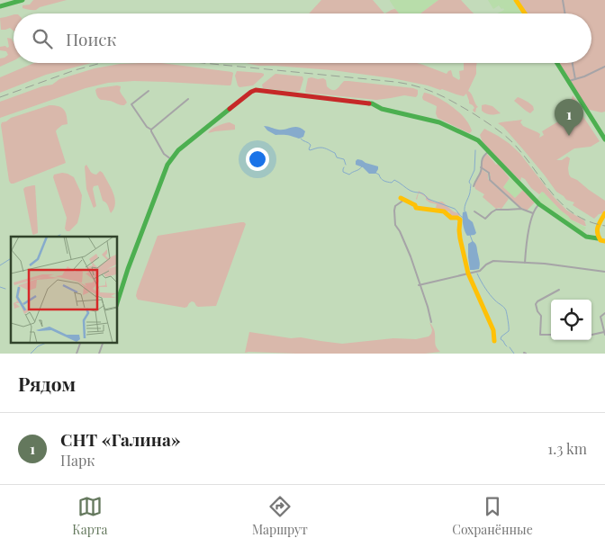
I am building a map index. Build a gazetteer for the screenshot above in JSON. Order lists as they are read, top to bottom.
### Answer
{
  "page": {
    "search": "Поиск",
    "pins": "1",
    "heading": "Рядом",
    "list": [
      {
        "mark": "1",
        "name": "СНТ «Галина»",
        "note": "Парк",
        "value": "1.3 km"
      }
    ],
    "nav": ["Карта", "Маршрут", "Сохранённые"]
  }
}
